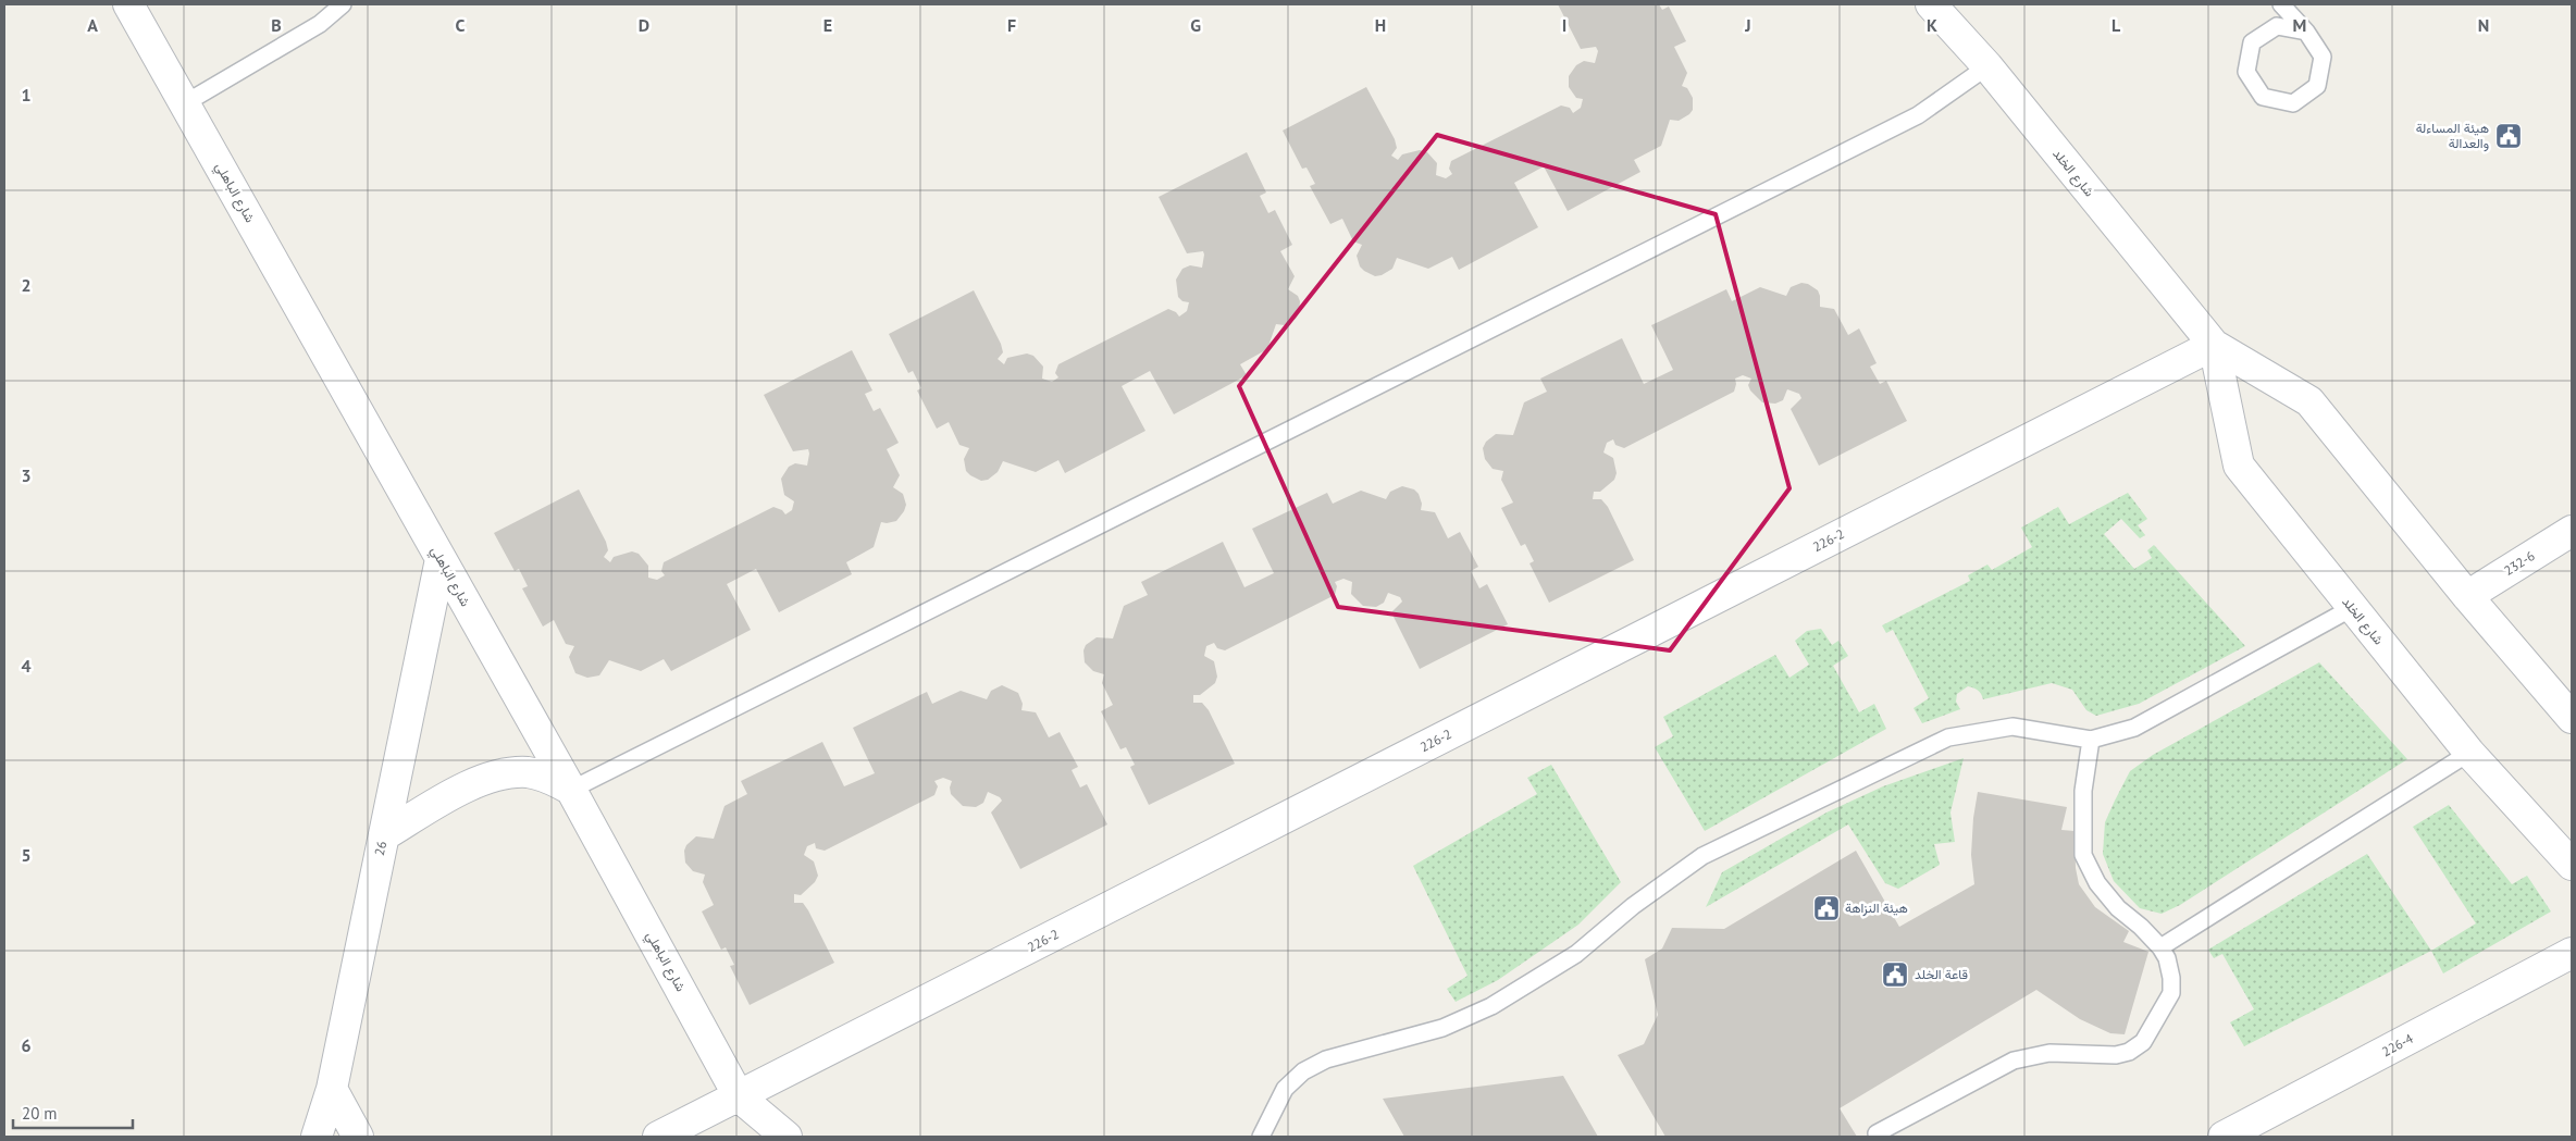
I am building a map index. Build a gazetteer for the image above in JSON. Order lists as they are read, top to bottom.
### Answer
{
  "streets": {
    "street": [
      "شارع الخلد",
      "شارع الباهلي",
      "226-2",
      "232-6",
      "26",
      "226-4"
    ]
  },
  "crossings": [
    ["شارع الخلد", "226-2"],
    ["شارع الخلد", "232-6"],
    ["شارع الباهلي", "226-2"],
    ["شارع الباهلي", "26"]
  ],
  "places": {
    "public building": ["هيئة المساءلة والعدالة", "هيئة النزاهة", "قاعة الخلد"]
  },
  "scale_bar": "20 m",
  "grid": {
    "columns": [
      "A",
      "B",
      "C",
      "D",
      "E",
      "F",
      "G",
      "H",
      "I",
      "J",
      "K",
      "L",
      "M",
      "N"
    ],
    "rows": [
      "1",
      "2",
      "3",
      "4",
      "5",
      "6"
    ]
  }
}
